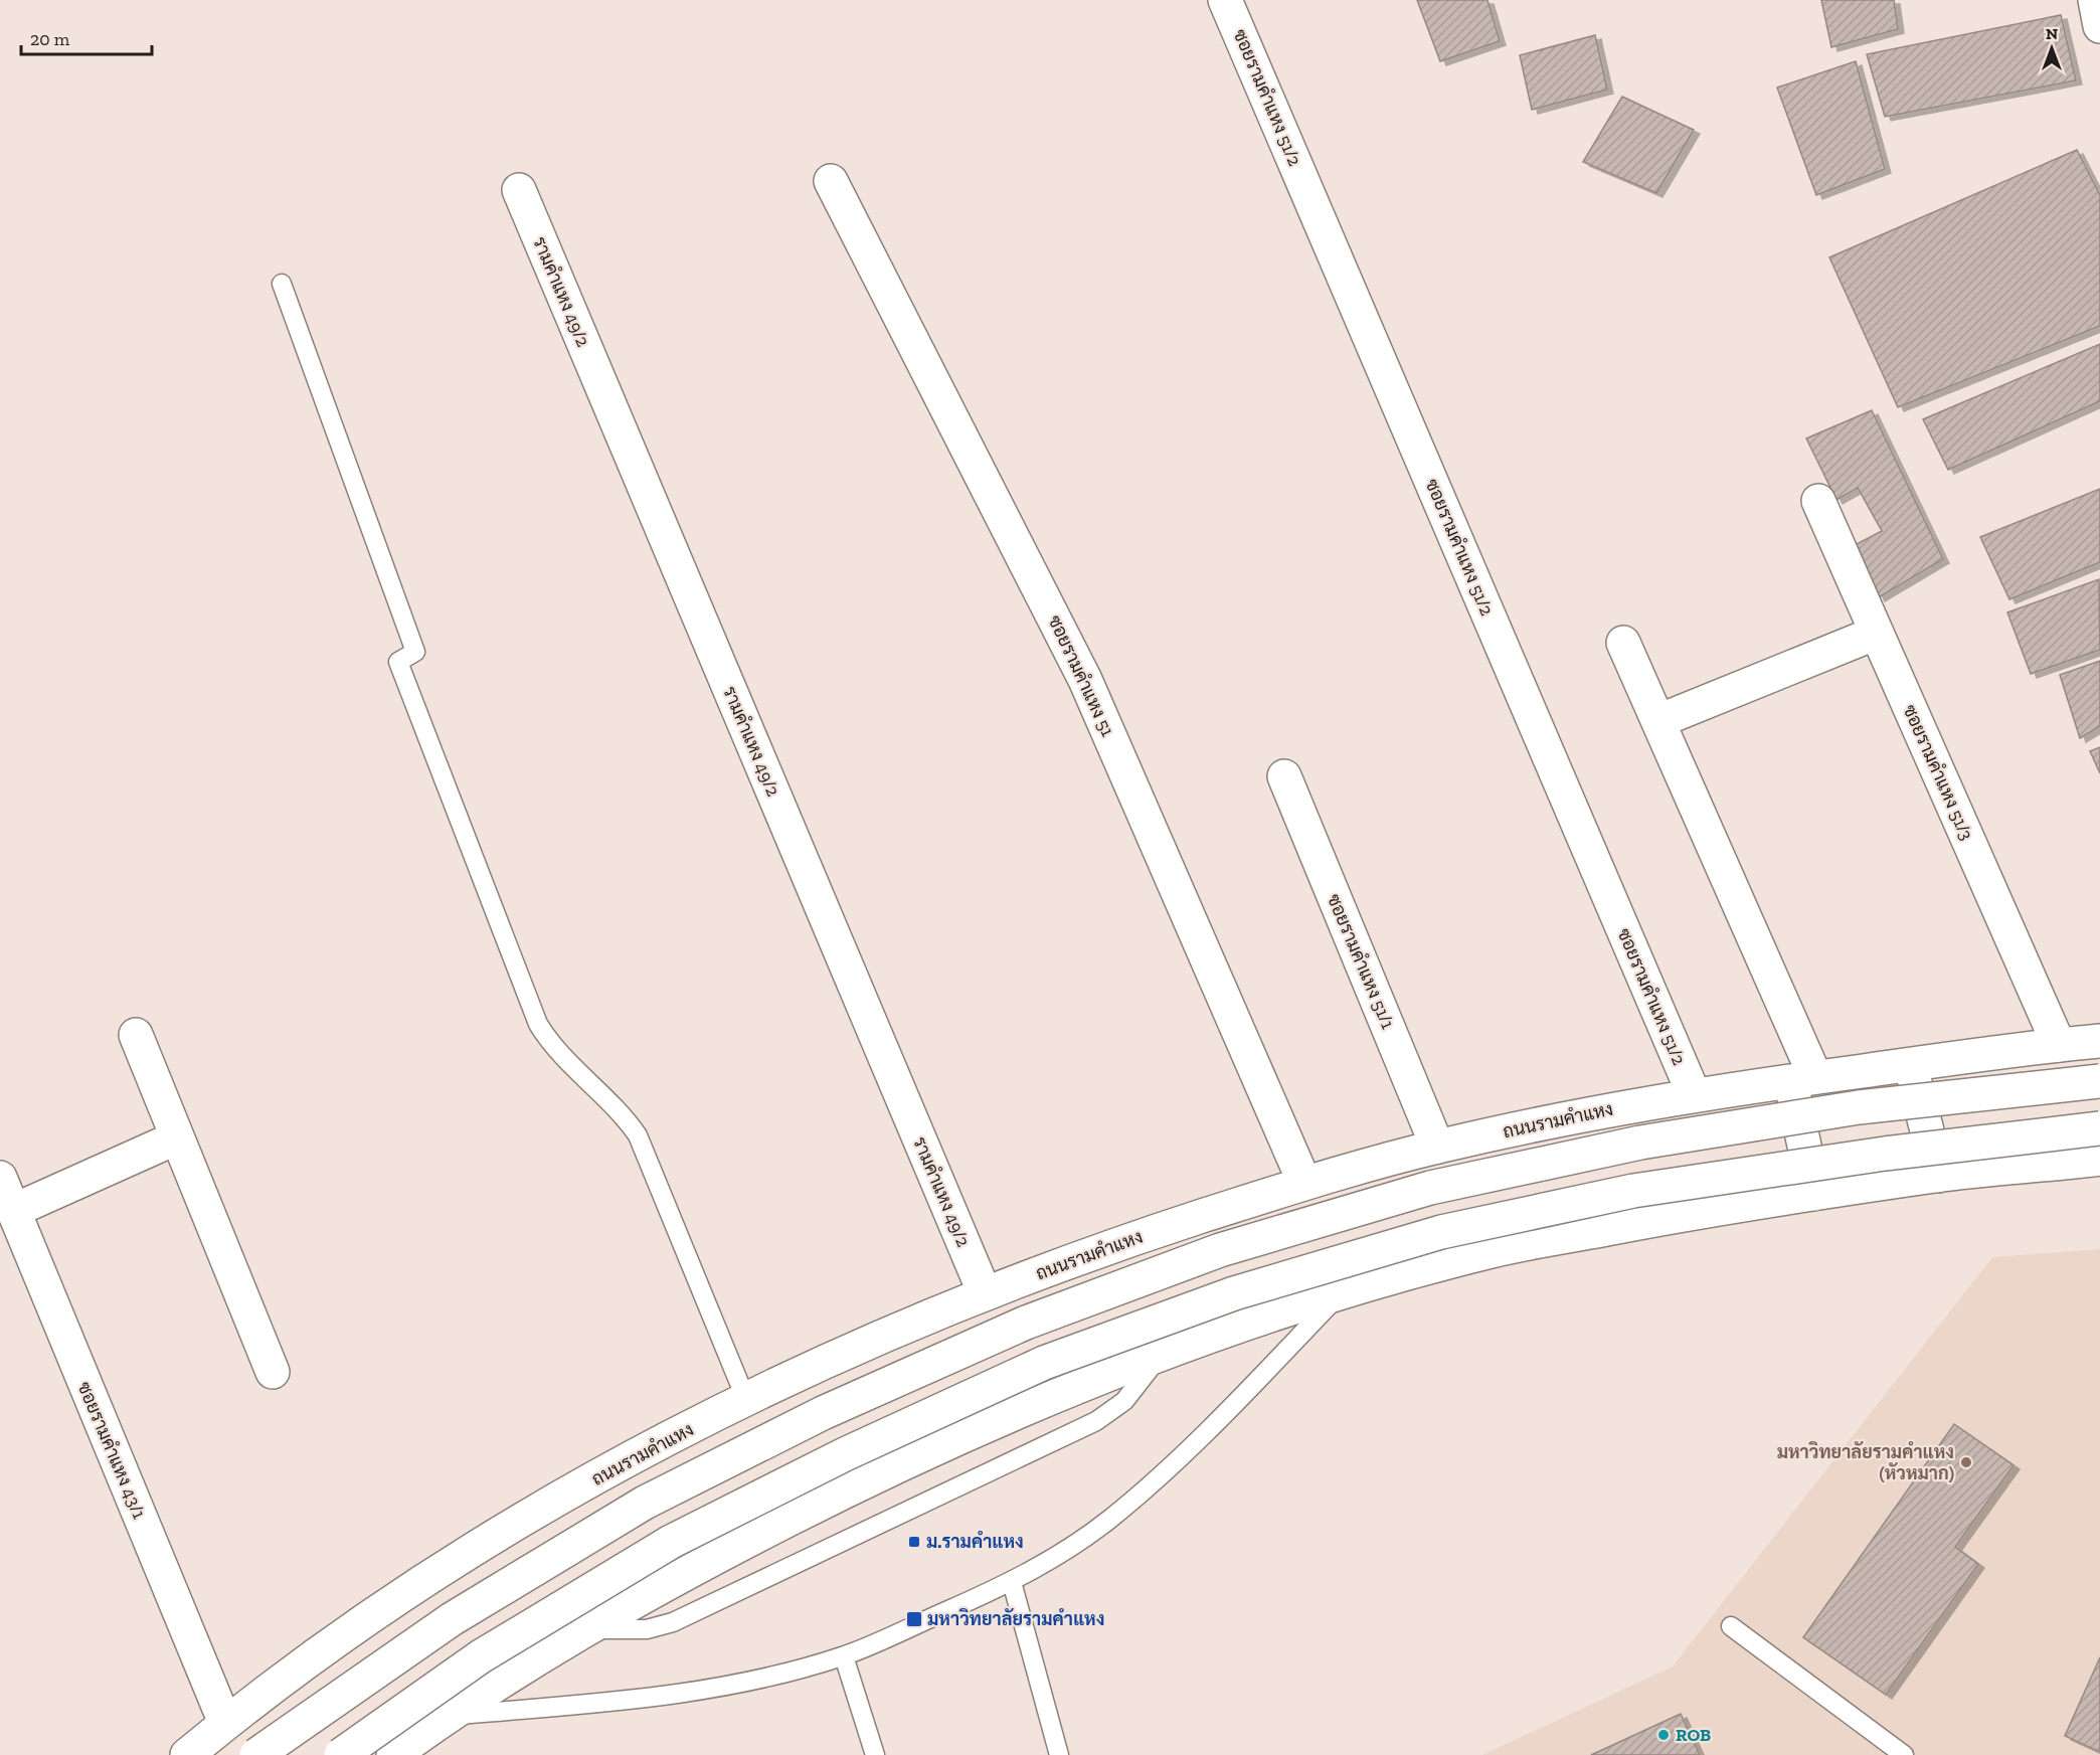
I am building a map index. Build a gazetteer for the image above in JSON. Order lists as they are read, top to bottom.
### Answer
{
  "streets": {
    "main road": [
      "ซอยรามคำแหง 51/2",
      "รามคำแหง 49/2",
      "ซอยรามคำแหง 51",
      "ซอยรามคำแหง 51/3",
      "ซอยรามคำแหง 51/1",
      "ถนนรามคำแหง",
      "ซอยรามคำแหง 43/1"
    ]
  },
  "crossings": [
    ["ซอยรามคำแหง 51/2", "ถนนรามคำแหง"],
    ["รามคำแหง 49/2", "ถนนรามคำแหง"],
    ["ซอยรามคำแหง 51", "ถนนรามคำแหง"],
    ["ซอยรามคำแหง 51/3", "ถนนรามคำแหง"],
    ["ซอยรามคำแหง 51/1", "ถนนรามคำแหง"],
    ["ถนนรามคำแหง", "ซอยรามคำแหง 43/1"]
  ],
  "places": {
    "other": ["มหาวิทยาลัยรามคำแหง (หัวหมาก)", "ROB"],
    "transit": ["ม.รามคำแหง", "มหาวิทยาลัยรามคำแหง"]
  },
  "scale_bar": "20 m",
  "north": "top"
}
